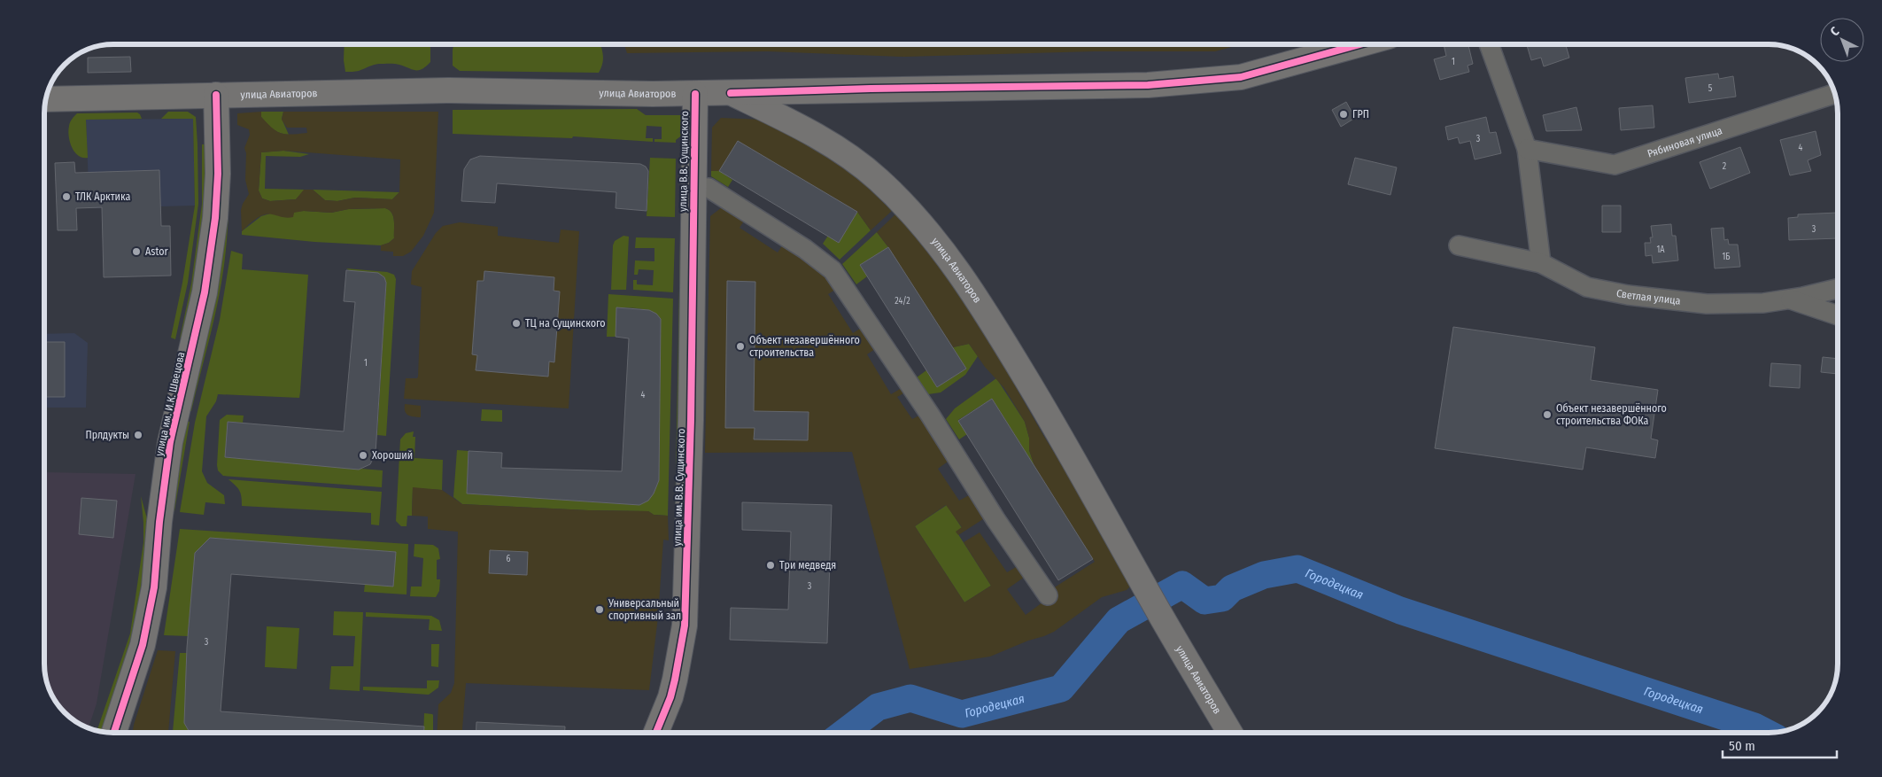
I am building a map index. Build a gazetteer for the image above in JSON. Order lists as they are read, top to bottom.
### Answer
{
  "streets": {
    "street": [
      "улица Авиаторов",
      "Рябиновая улица",
      "улица В.В. Сущинского",
      "Светлая улица",
      "улица им. И.К. Швецова",
      "улица им. В.В. Сущинского"
    ]
  },
  "crossings": [
    ["улица Авиаторов", "улица В.В. Сущинского"],
    ["улица Авиаторов", "улица им. И.К. Швецова"],
    ["улица В.В. Сущинского", "улица им. В.В. Сущинского"]
  ],
  "water": ["Городецкая"],
  "places": [
    "ГРП",
    "ТЛК Арктика",
    "Astor",
    "ТЦ на Сущинского",
    "Объект незавершённого строительства",
    "Объект незавершённого строительства ФОКа",
    "Прлдукты",
    "Хороший",
    "Три медведя",
    "Универсальный спортивный зал"
  ],
  "house_numbers": [
    "1",
    "5",
    "3",
    "4",
    "2",
    "3",
    "1А",
    "1Б",
    "24/2",
    "1",
    "4",
    "6",
    "3",
    "3"
  ],
  "scale_bar": "50 m",
  "north": "top left"
}
